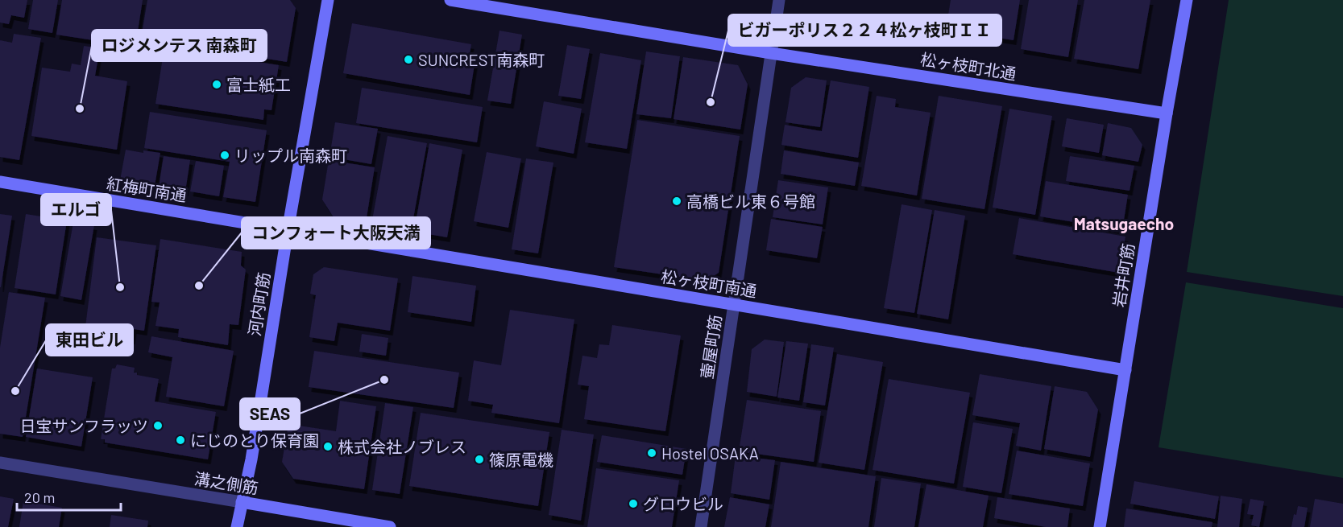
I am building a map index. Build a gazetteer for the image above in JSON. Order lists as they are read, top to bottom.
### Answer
{
  "streets": {
    "street": [
      "松ヶ枝町北通",
      "紅梅町南通",
      "岩井町筋",
      "松ヶ枝町南通",
      "河内町筋",
      "壷屋町筋",
      "溝之側筋"
    ]
  },
  "crossings": [
    ["松ヶ枝町北通", "岩井町筋"],
    ["松ヶ枝町北通", "壷屋町筋"],
    ["紅梅町南通", "松ヶ枝町南通"],
    ["紅梅町南通", "河内町筋"],
    ["岩井町筋", "松ヶ枝町南通"],
    ["松ヶ枝町南通", "河内町筋"],
    ["松ヶ枝町南通", "壷屋町筋"],
    ["河内町筋", "溝之側筋"]
  ],
  "districts": ["Matsugaecho"],
  "places": [
    "SUNCREST南森町",
    "富士紙工",
    "ビガーポリス２２４松ヶ枝町ＩＩ",
    "ロジメンテス 南森町",
    "リップル南森町",
    "高橋ビル東６号館",
    "コンフォート大阪天満",
    "エルゴ",
    "SEAS",
    "東田ビル",
    "日宝サンフラッツ",
    "にじのとり保育園",
    "株式会社ノブレス",
    "Hostel OSAKA",
    "篠原電機",
    "グロウビル"
  ],
  "scale_bar": "20 m"
}
